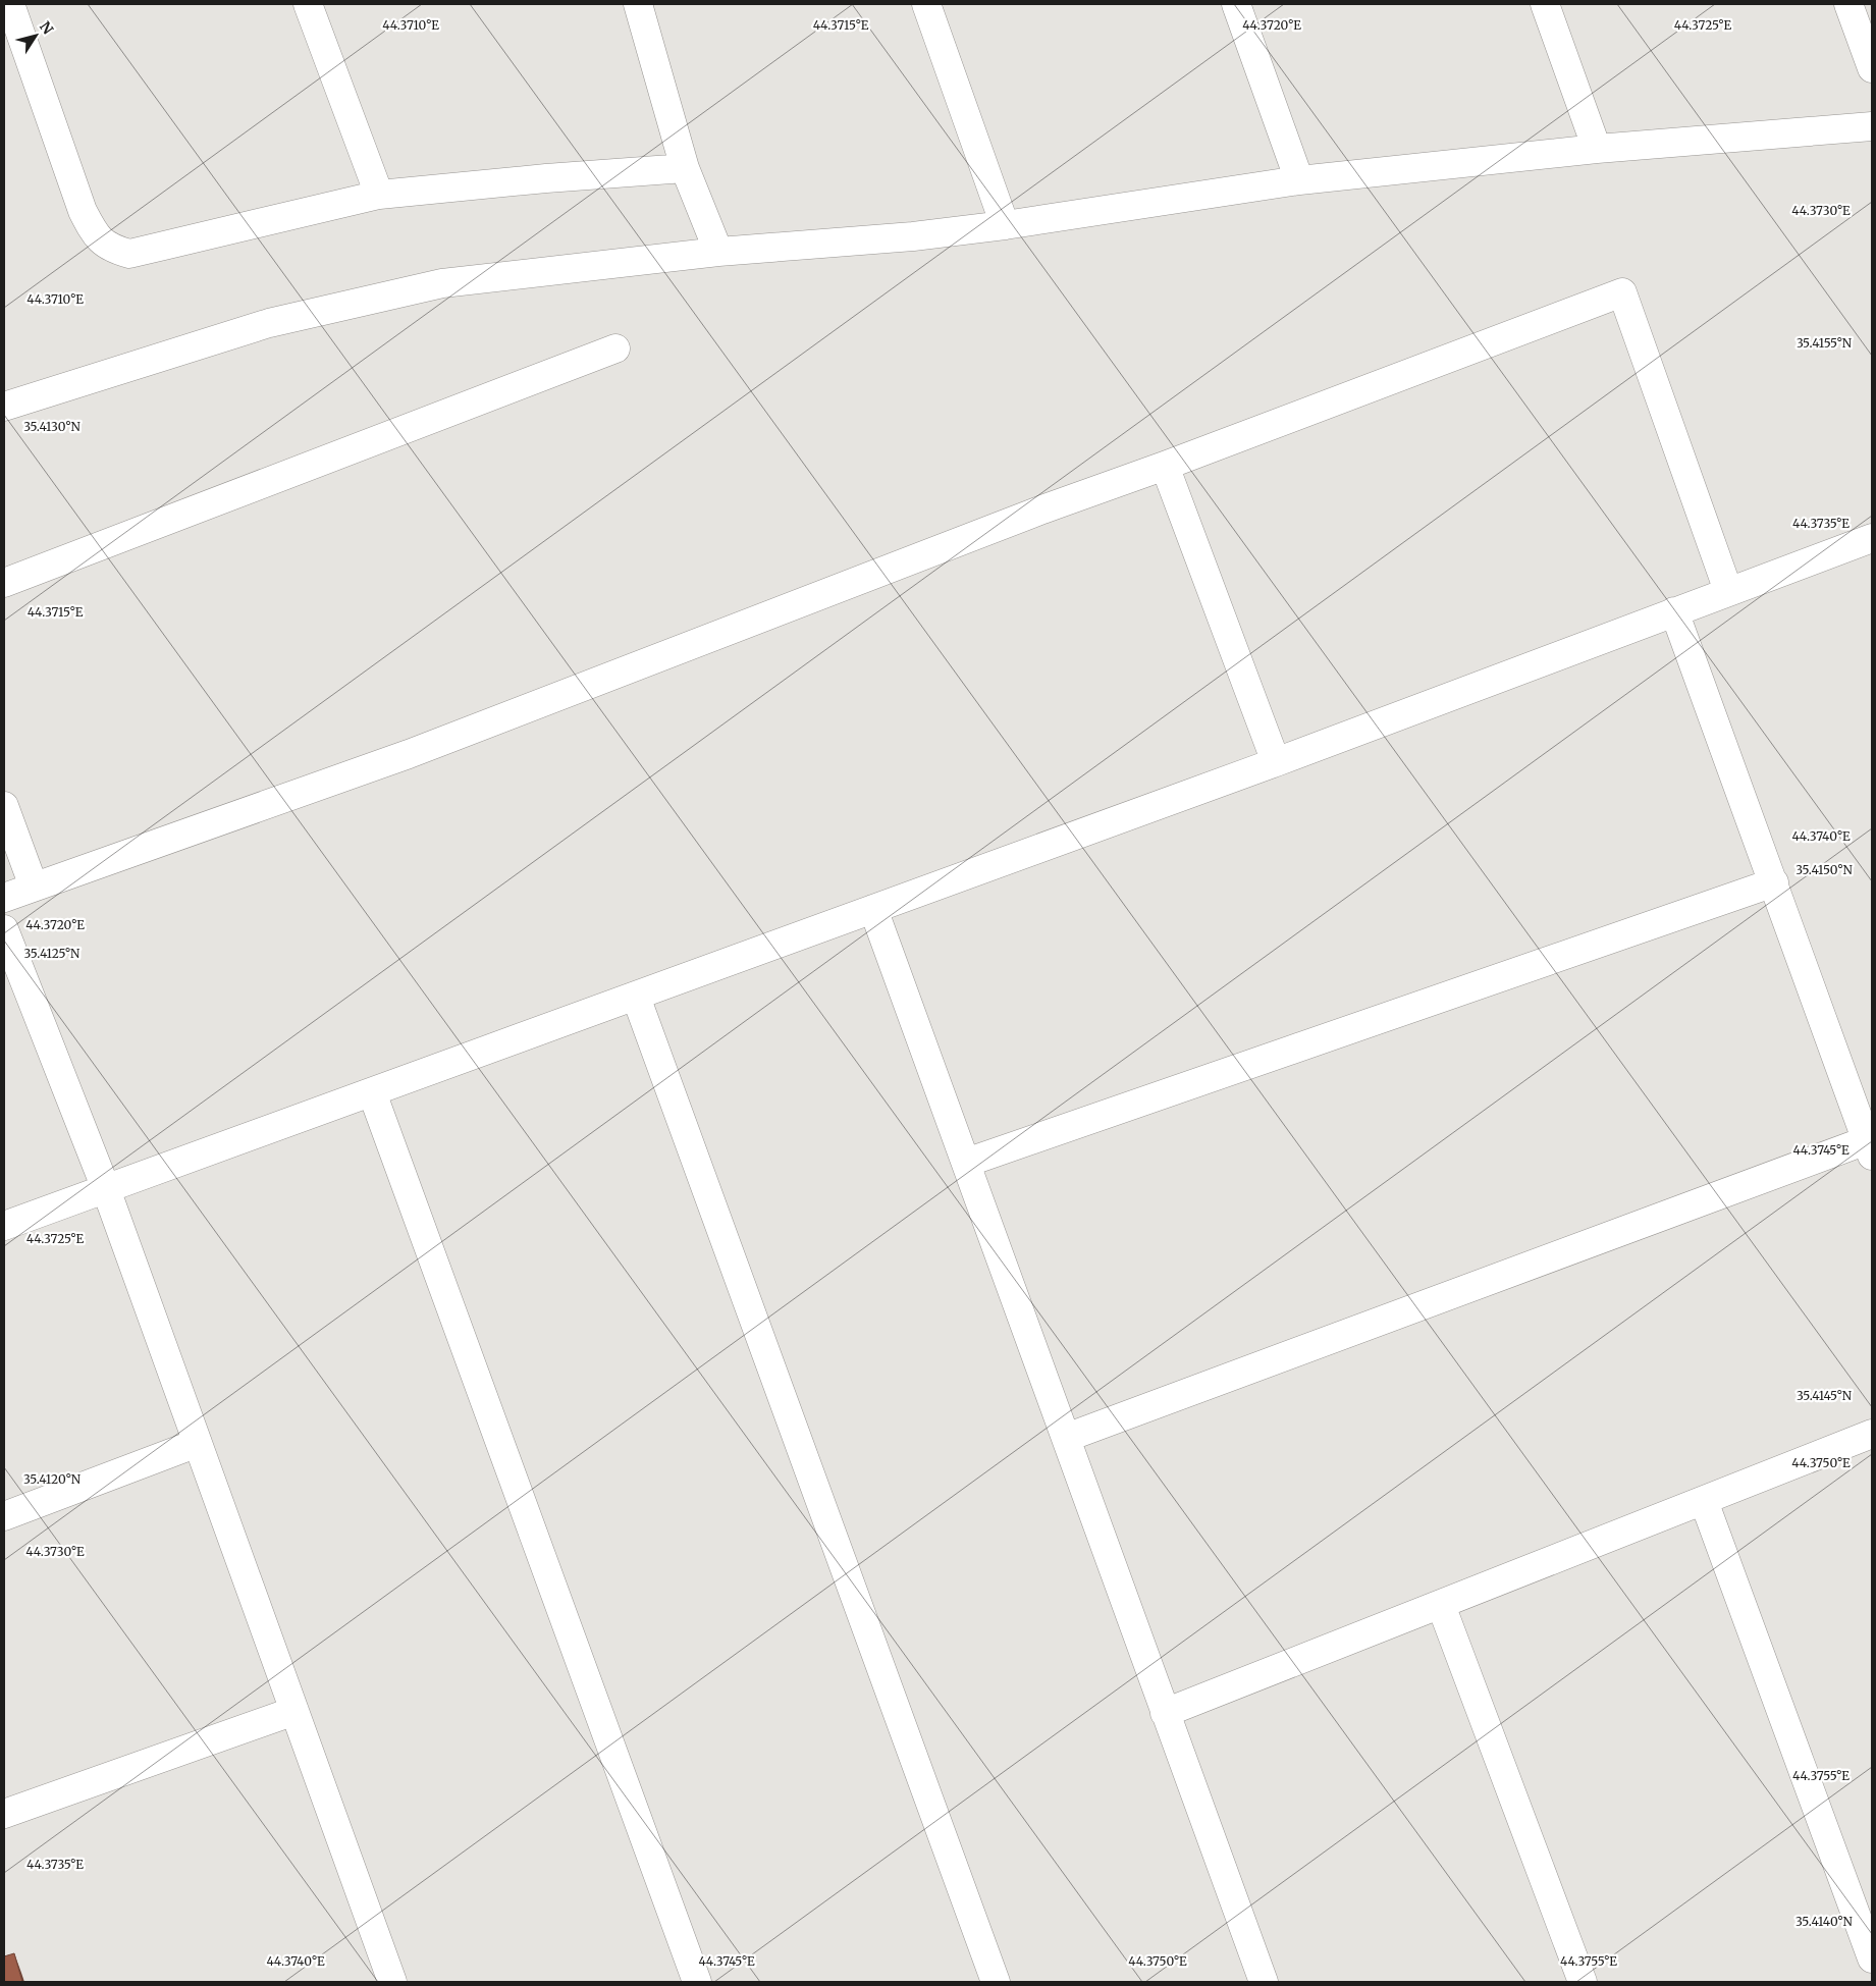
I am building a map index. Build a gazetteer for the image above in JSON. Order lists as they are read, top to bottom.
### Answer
{
  "north": "top right",
  "coordinates": [
    "44.3710°E",
    "44.3715°E",
    "44.3720°E",
    "44.3725°E",
    "44.3730°E",
    "35.4155°N",
    "35.4130°N",
    "44.3735°E",
    "44.3740°E",
    "35.4150°N",
    "35.4125°N",
    "44.3745°E",
    "35.4145°N",
    "44.3750°E",
    "35.4120°N",
    "44.3755°E",
    "35.4140°N"
  ]
}
